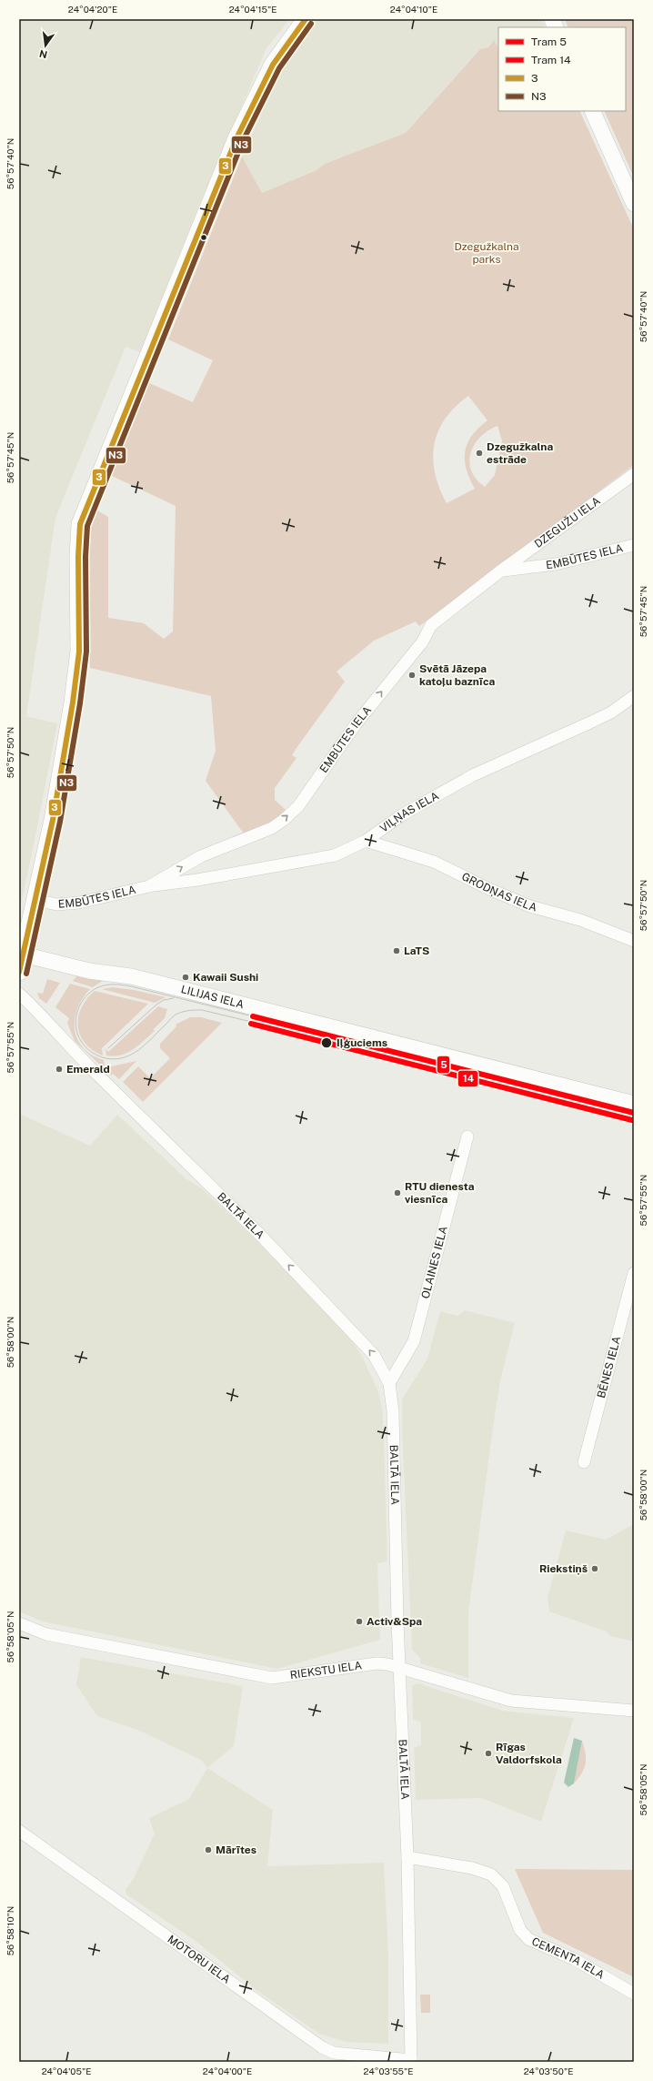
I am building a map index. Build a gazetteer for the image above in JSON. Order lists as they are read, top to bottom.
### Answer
{
  "streets": {
    "street": [
      "DZEGUŽU IELA",
      "EMBŪTES IELA",
      "VIĻŅAS IELA",
      "GRODŅAS IELA",
      "LILIJAS IELA",
      "BALTĀ IELA",
      "OLAINES IELA",
      "BĒNES IELA",
      "RIEKSTU IELA",
      "CEMENTA IELA",
      "MOTORU IELA"
    ]
  },
  "crossings": [
    ["DZEGUŽU IELA", "EMBŪTES IELA"],
    ["EMBŪTES IELA", "VIĻŅAS IELA"],
    ["VIĻŅAS IELA", "GRODŅAS IELA"],
    ["BALTĀ IELA", "OLAINES IELA"],
    ["BALTĀ IELA", "RIEKSTU IELA"],
    ["BALTĀ IELA", "CEMENTA IELA"],
    ["BALTĀ IELA", "MOTORU IELA"]
  ],
  "one_way": ["EMBŪTES IELA", "BALTĀ IELA"],
  "parks": ["Dzegužkalna parks"],
  "places": [
    "Dzegužkalna estrāde",
    "Svētā Jāzepa katoļu baznīca",
    "LaTS",
    "Kawaii Sushi",
    "Iļģuciems",
    "Emerald",
    "RTU dienesta viesnīca",
    "Riekstiņš",
    "Activ&Spa",
    "Rīgas Valdorfskola",
    "Mārītes"
  ],
  "lines": [
    "transit line 3",
    "transit line N3",
    "tram line 5",
    "tram line 14"
  ],
  "legend": [
    "Tram 5",
    "Tram 14",
    "3",
    "N3"
  ],
  "north": "bottom",
  "coordinates": [
    "24°04'20\"E",
    "24°04'15\"E",
    "24°04'10\"E",
    "56°57'40\"N",
    "56°57'45\"N",
    "56°57'50\"N",
    "56°57'55\"N",
    "56°58'00\"N",
    "56°58'05\"N",
    "56°58'10\"N",
    "24°04'05\"E",
    "24°04'00\"E",
    "24°03'55\"E",
    "24°03'50\"E"
  ]
}
